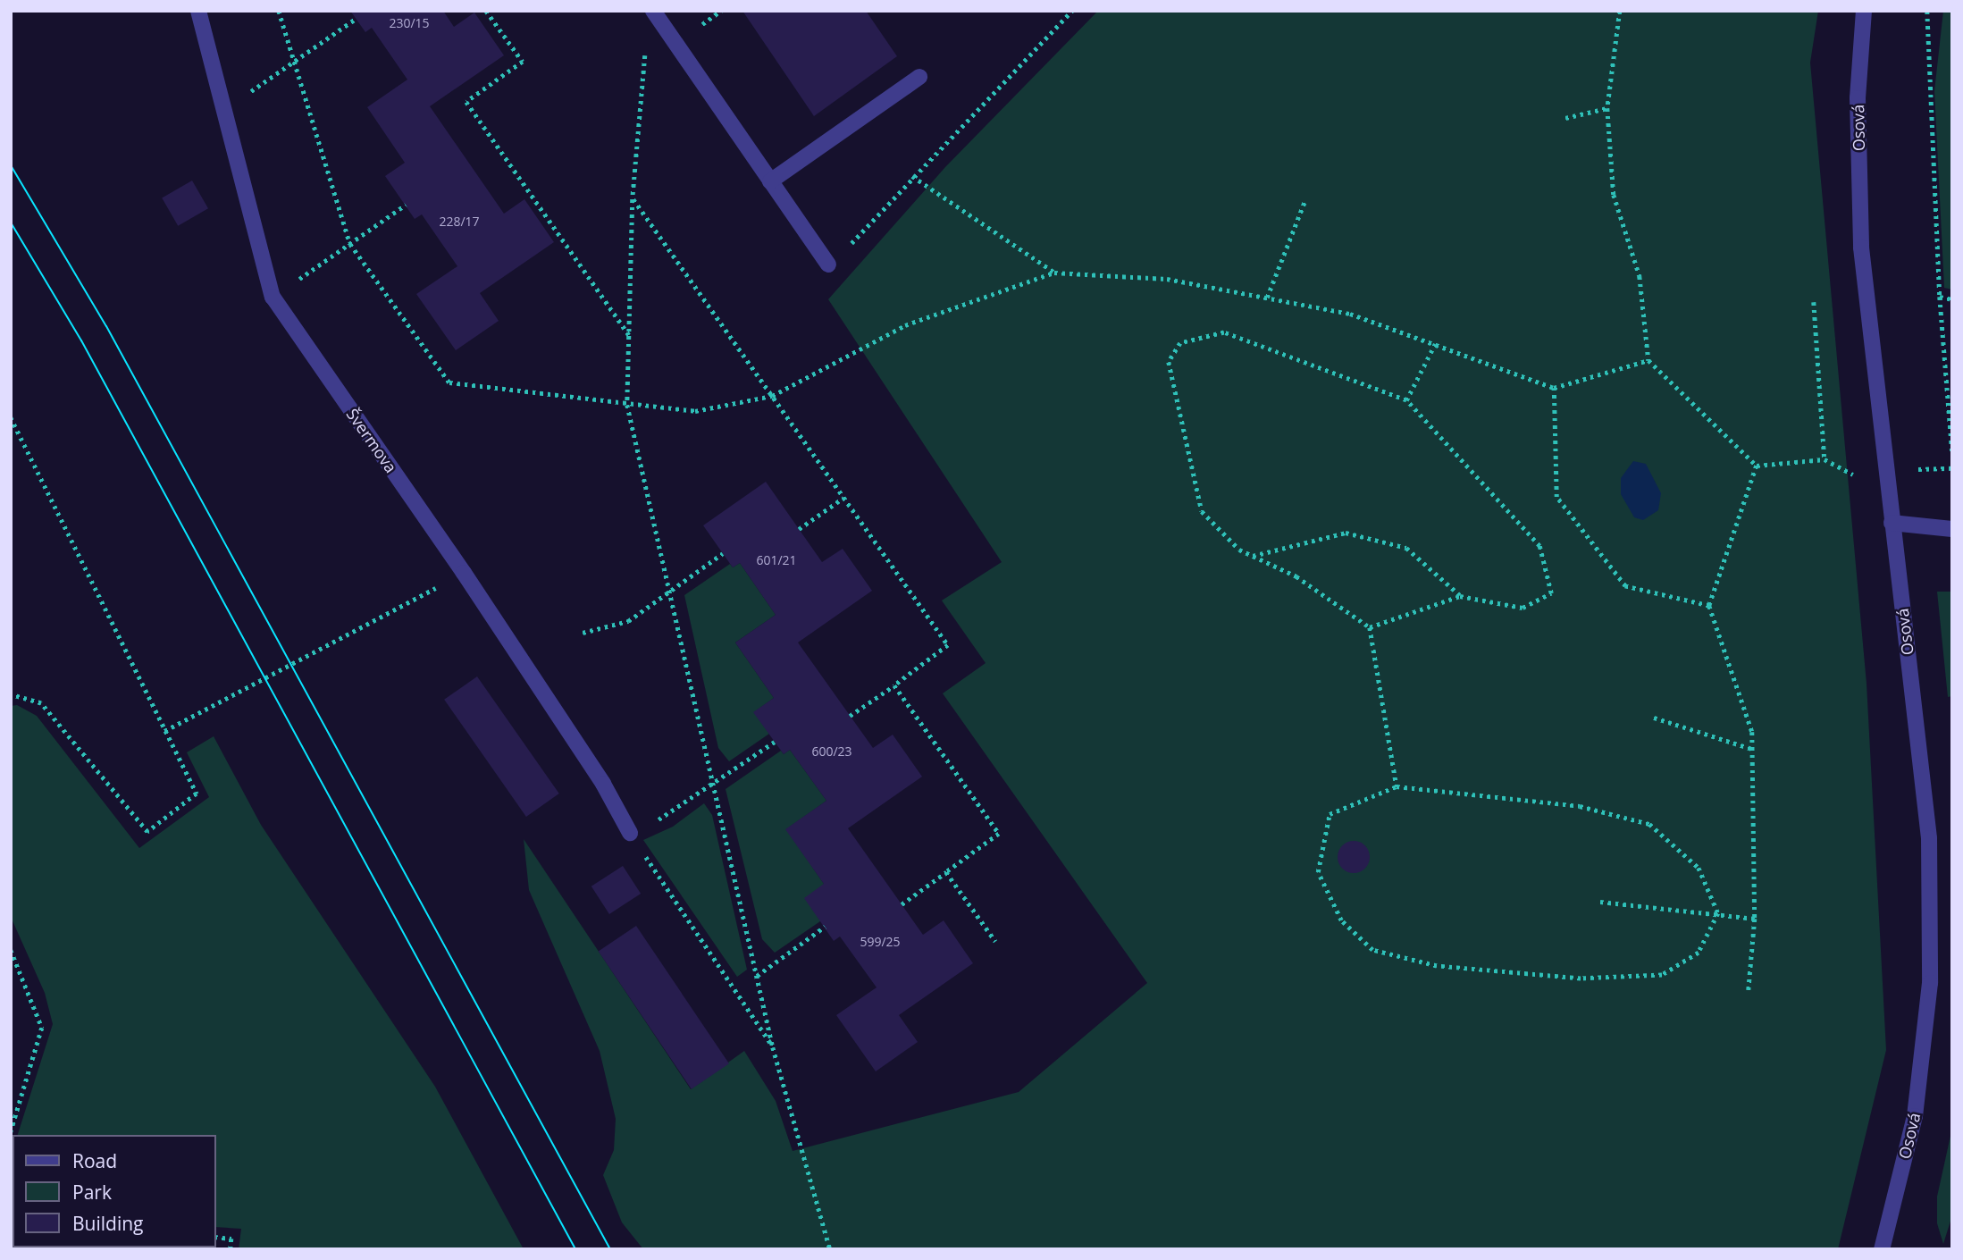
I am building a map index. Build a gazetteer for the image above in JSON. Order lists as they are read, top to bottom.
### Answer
{
  "streets": {
    "street": ["Osová", "Švermova"]
  },
  "house_numbers": [
    "230/15",
    "228/17",
    "601/21",
    "600/23",
    "599/25"
  ],
  "legend": ["Road", "Park", "Building"]
}
